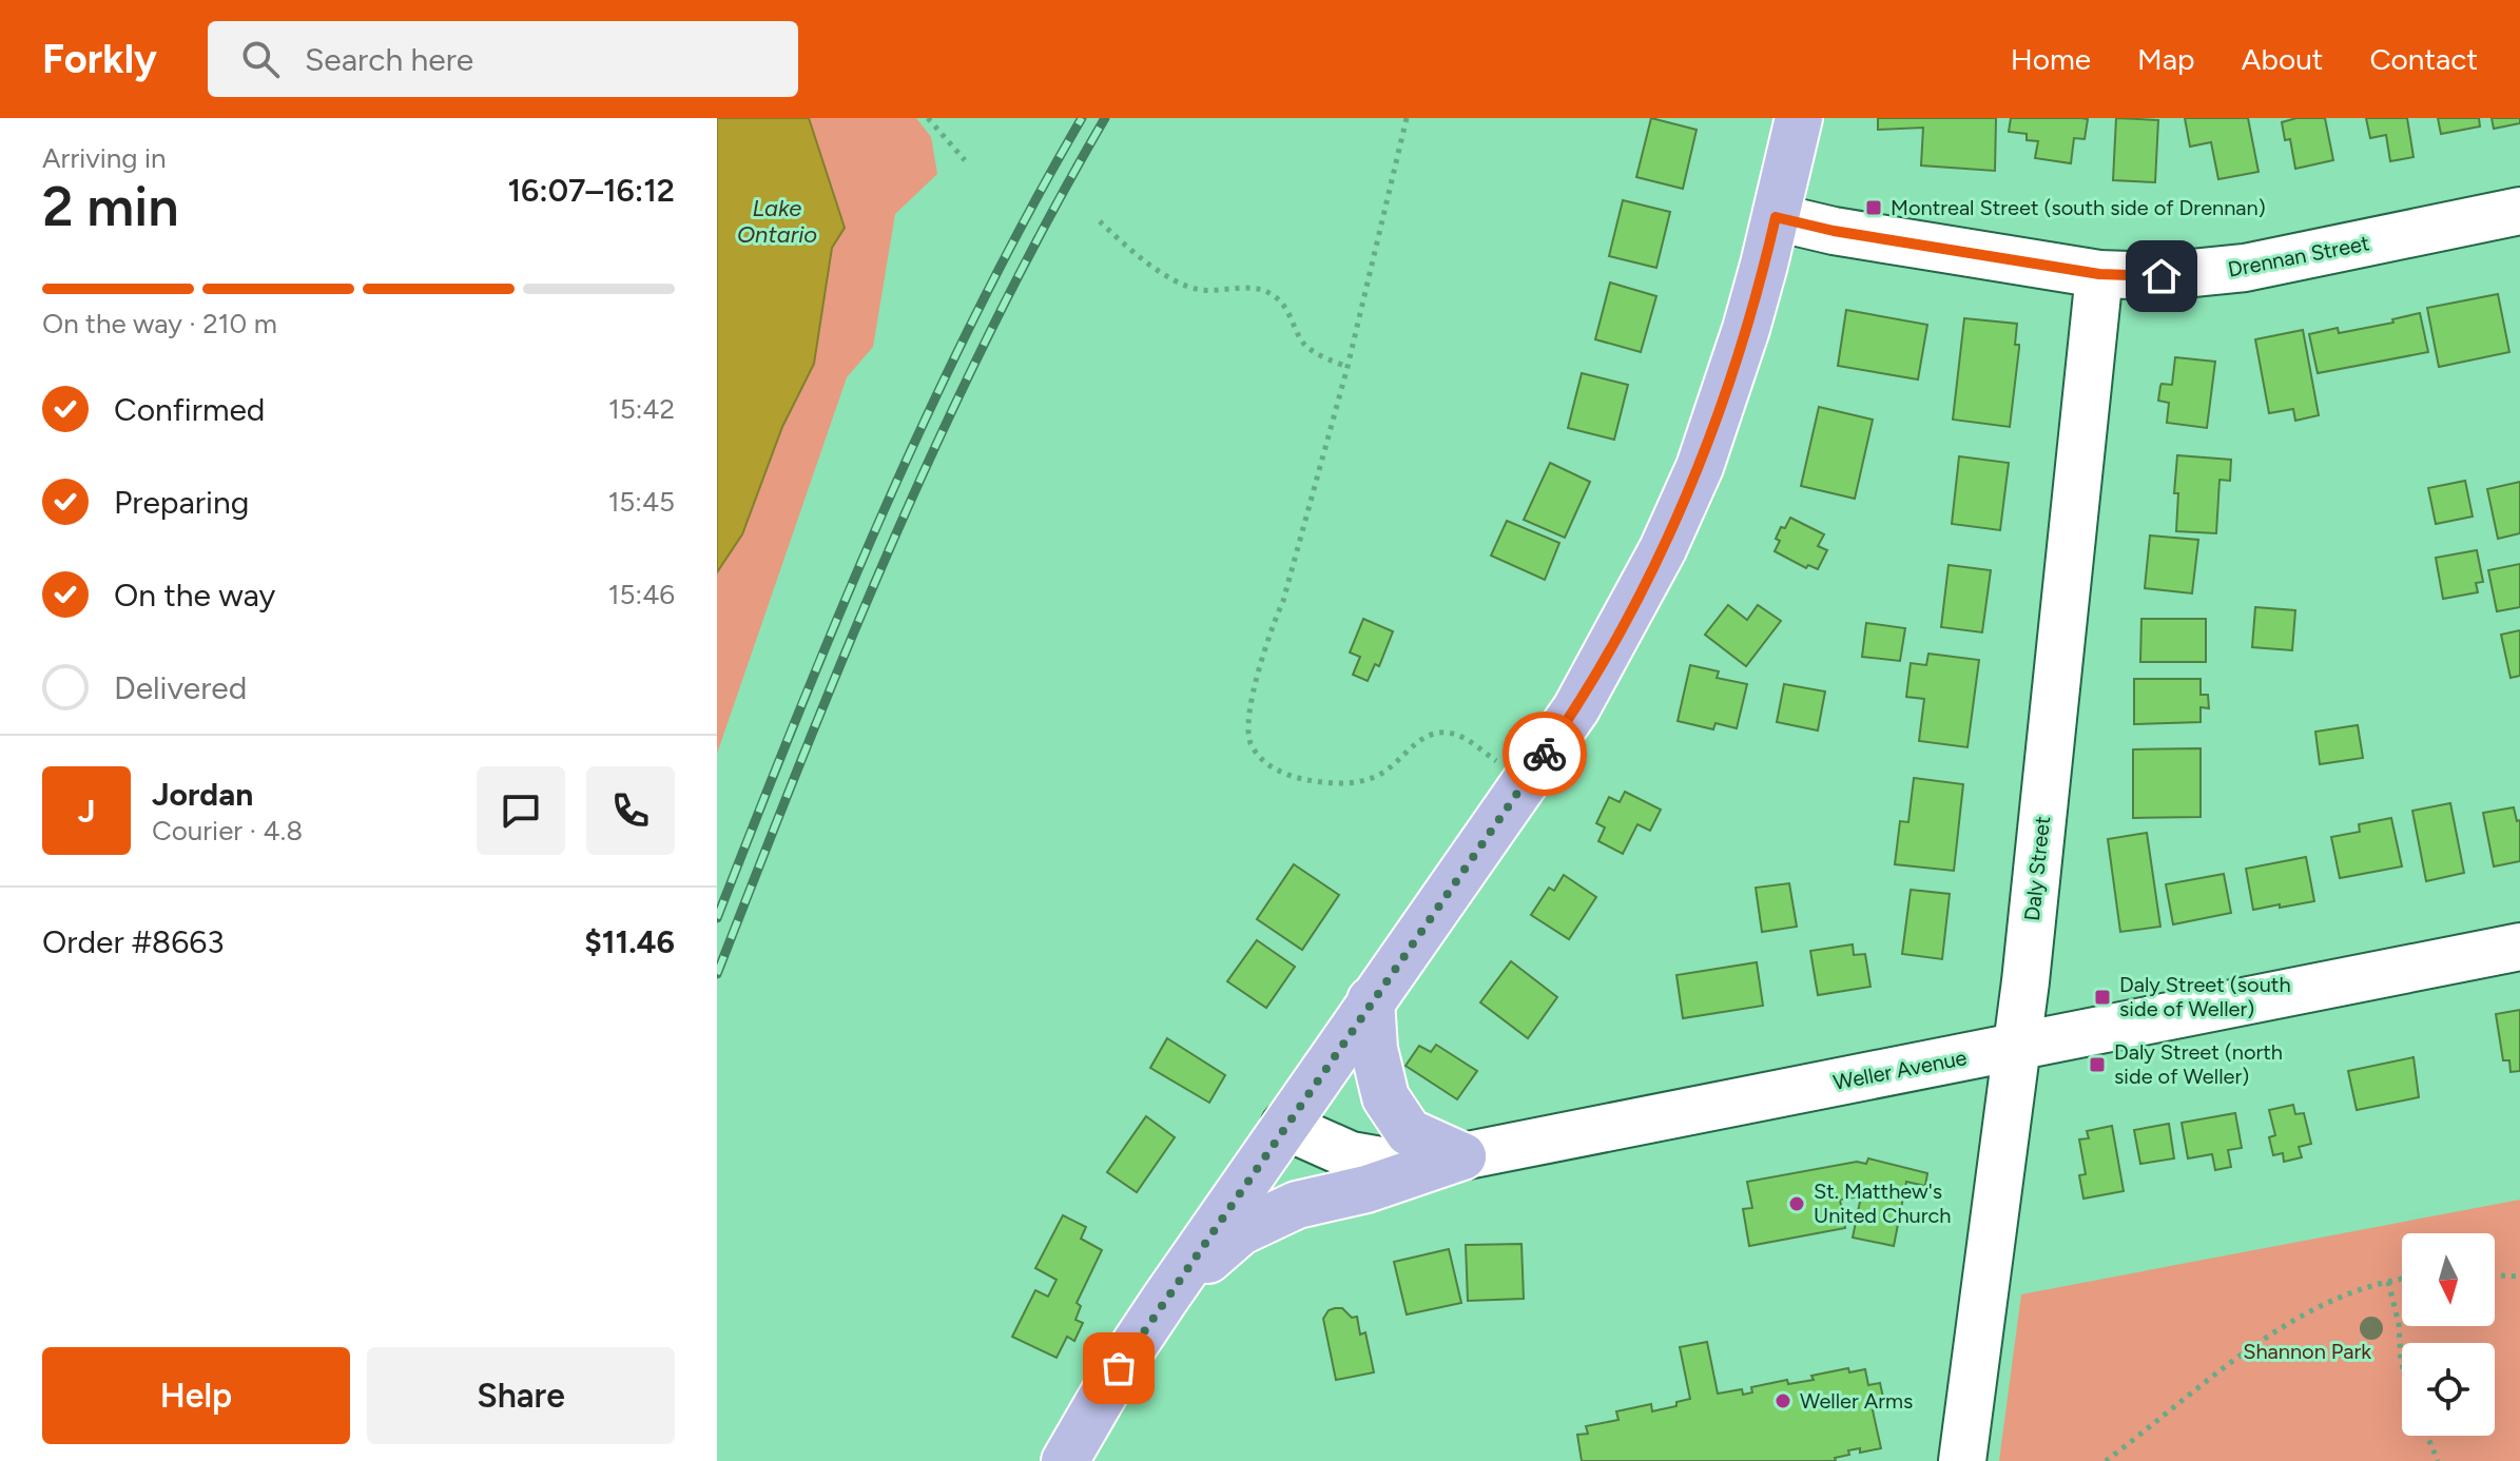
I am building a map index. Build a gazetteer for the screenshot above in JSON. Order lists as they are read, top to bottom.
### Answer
{
  "streets": {
    "street": ["Drennan Street", "Daly Street", "Weller Avenue"]
  },
  "crossings": [
    ["Drennan Street", "Daly Street"],
    ["Daly Street", "Weller Avenue"]
  ],
  "water": ["Lake Ontario"],
  "parks": ["Shannon Park"],
  "places": {
    "transit": ["Montreal Street (south side of Drennan)", "Daly Street (south side of Weller)", "Daly Street (north side of Weller)"],
    "other": ["St. Matthew's United Church", "Weller Arms"]
  },
  "north": "bottom",
  "page": {
    "header": "Forkly",
    "search": "Search here",
    "nav": [
      "Home",
      "Map",
      "About",
      "Contact"
    ],
    "heading": ["2 min", "Arriving in", "16:07–16:12"],
    "panel": [
      "Jordan",
      "Courier · 4.8",
      "Order #8663",
      "$11.46"
    ],
    "bar": "On the way · 210 m",
    "list": [
      ["Confirmed", "15:42"],
      ["Preparing", "15:45"],
      ["On the way", "15:46"],
      "Delivered"
    ],
    "round": "J",
    "buttons": ["Help", "Share"]
  }
}
